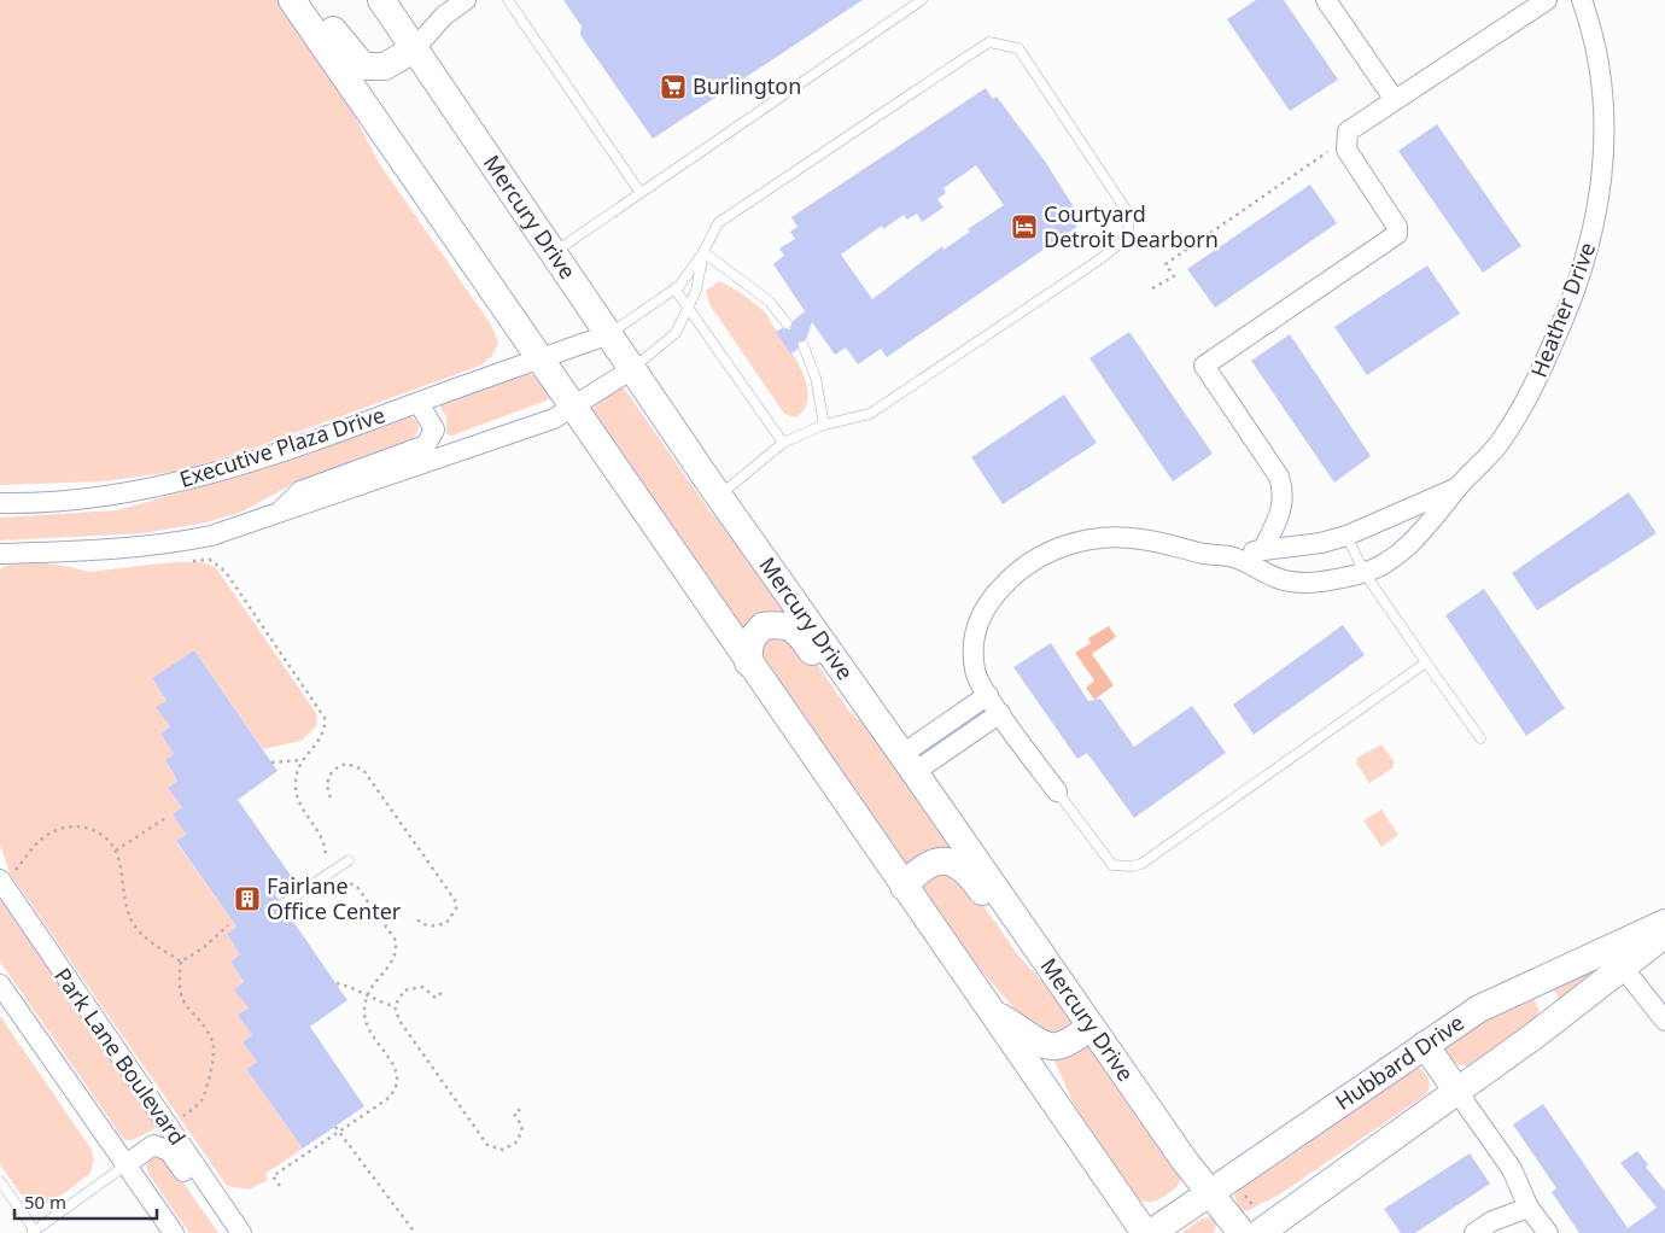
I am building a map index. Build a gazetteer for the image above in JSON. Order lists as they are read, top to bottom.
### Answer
{
  "streets": {
    "street": [
      "Mercury Drive",
      "Heather Drive",
      "Executive Plaza Drive",
      "Park Lane Boulevard",
      "Hubbard Drive"
    ]
  },
  "crossings": [
    ["Mercury Drive", "Executive Plaza Drive"],
    ["Mercury Drive", "Hubbard Drive"]
  ],
  "places": {
    "supermarket": ["Burlington"],
    "hotel": ["Courtyard Detroit Dearborn"],
    "building": ["Fairlane Office Center"]
  },
  "scale_bar": "50 m"
}
